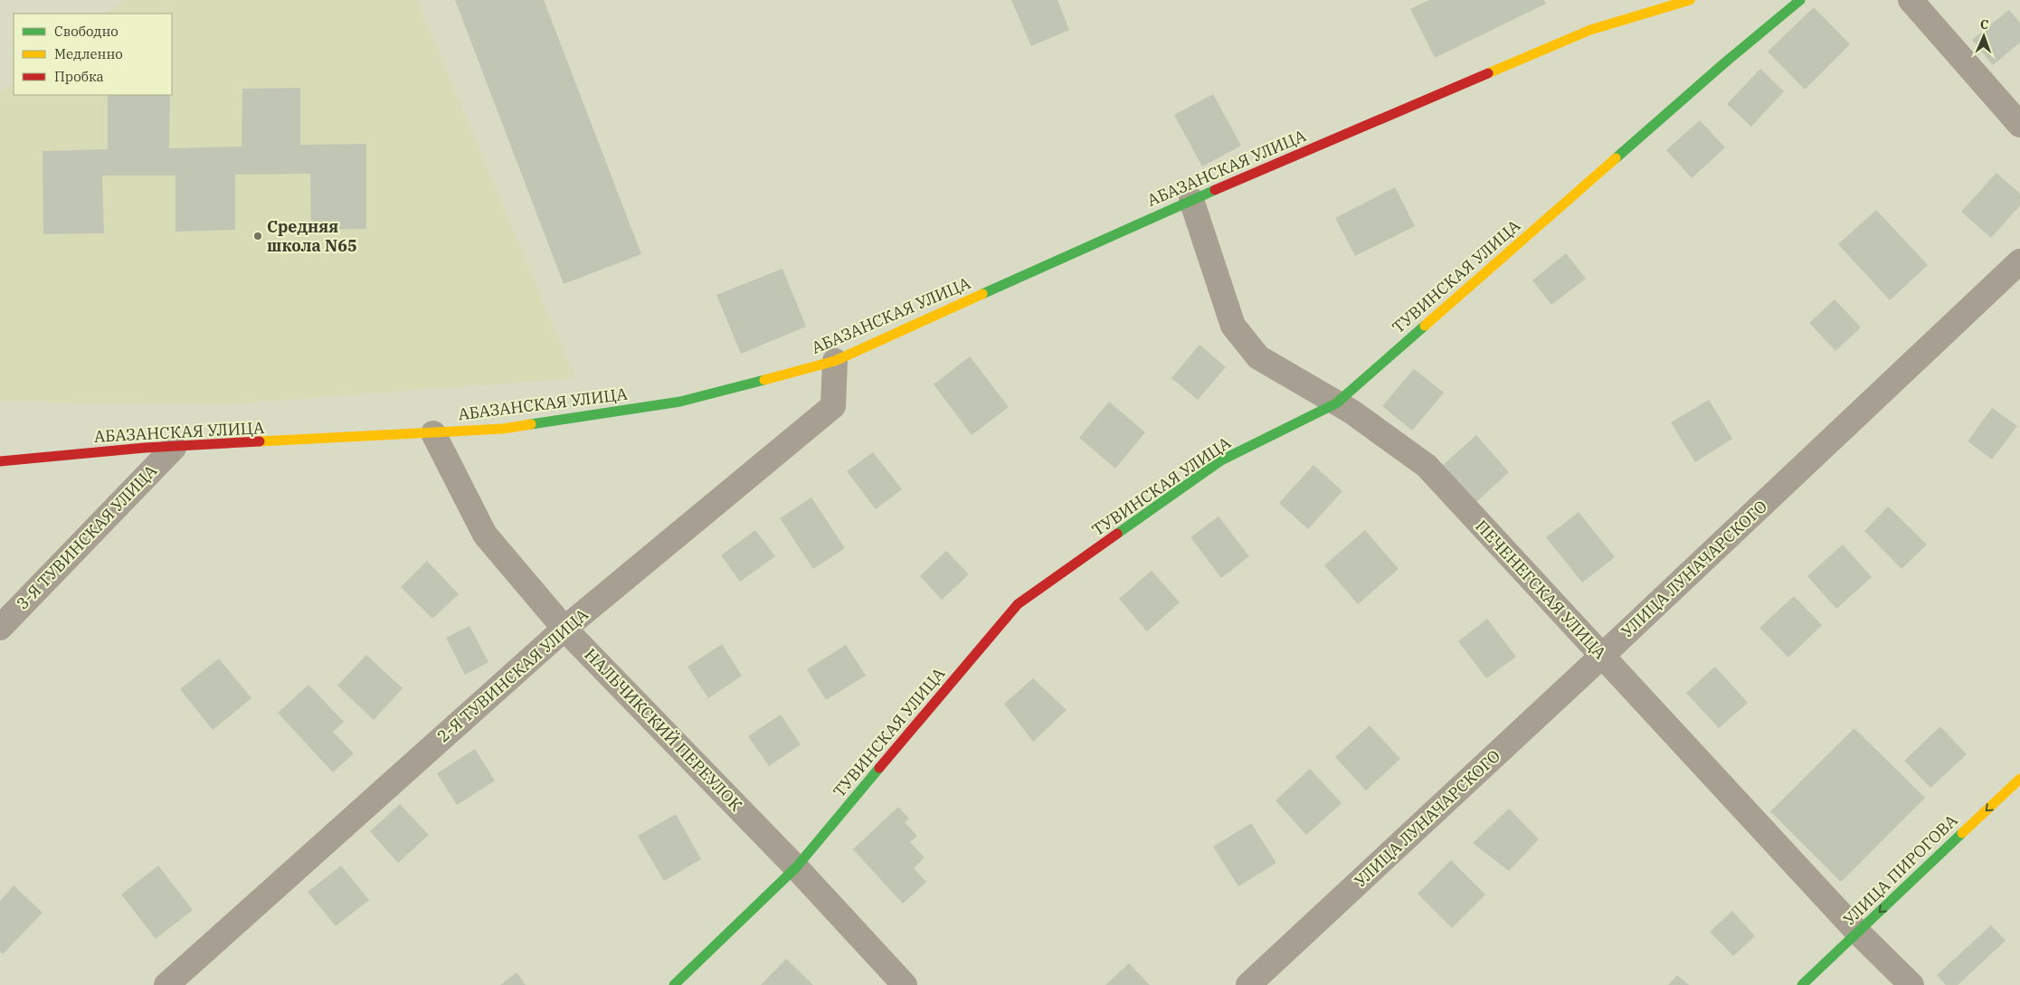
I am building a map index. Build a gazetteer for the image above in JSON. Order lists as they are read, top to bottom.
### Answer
{
  "streets": {
    "street": [
      "АБАЗАНСКАЯ УЛИЦА",
      "ТУВИНСКАЯ УЛИЦА",
      "3-Я ТУВИНСКАЯ УЛИЦА",
      "УЛИЦА ЛУНАЧАРСКОГО",
      "ПЕЧЕНЕГСКАЯ УЛИЦА",
      "2-Я ТУВИНСКАЯ УЛИЦА",
      "НАЛЬЧИКСКИЙ ПЕРЕУЛОК",
      "УЛИЦА ПИРОГОВА"
    ]
  },
  "crossings": [
    ["АБАЗАНСКАЯ УЛИЦА", "3-Я ТУВИНСКАЯ УЛИЦА"],
    ["АБАЗАНСКАЯ УЛИЦА", "ПЕЧЕНЕГСКАЯ УЛИЦА"],
    ["АБАЗАНСКАЯ УЛИЦА", "2-Я ТУВИНСКАЯ УЛИЦА"],
    ["АБАЗАНСКАЯ УЛИЦА", "НАЛЬЧИКСКИЙ ПЕРЕУЛОК"],
    ["ТУВИНСКАЯ УЛИЦА", "ПЕЧЕНЕГСКАЯ УЛИЦА"],
    ["ТУВИНСКАЯ УЛИЦА", "НАЛЬЧИКСКИЙ ПЕРЕУЛОК"],
    ["УЛИЦА ЛУНАЧАРСКОГО", "ПЕЧЕНЕГСКАЯ УЛИЦА"],
    ["ПЕЧЕНЕГСКАЯ УЛИЦА", "УЛИЦА ПИРОГОВА"],
    ["2-Я ТУВИНСКАЯ УЛИЦА", "НАЛЬЧИКСКИЙ ПЕРЕУЛОК"]
  ],
  "one_way": ["УЛИЦА ПИРОГОВА"],
  "places": ["Средняя школа N65"],
  "legend": ["Свободно", "Медленно", "Пробка"],
  "north": "top"
}
